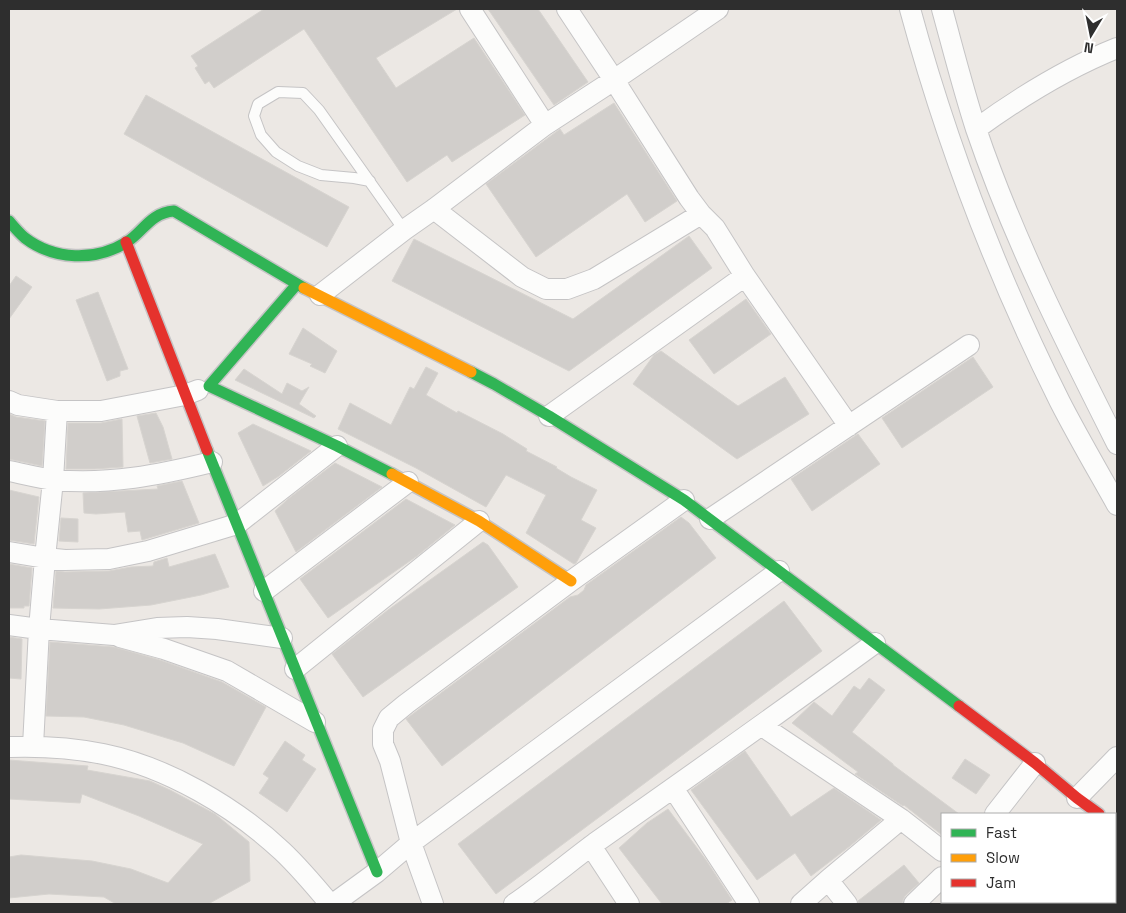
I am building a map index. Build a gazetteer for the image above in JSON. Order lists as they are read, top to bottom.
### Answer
{
  "legend": ["Fast", "Slow", "Jam"],
  "north": "bottom"
}
